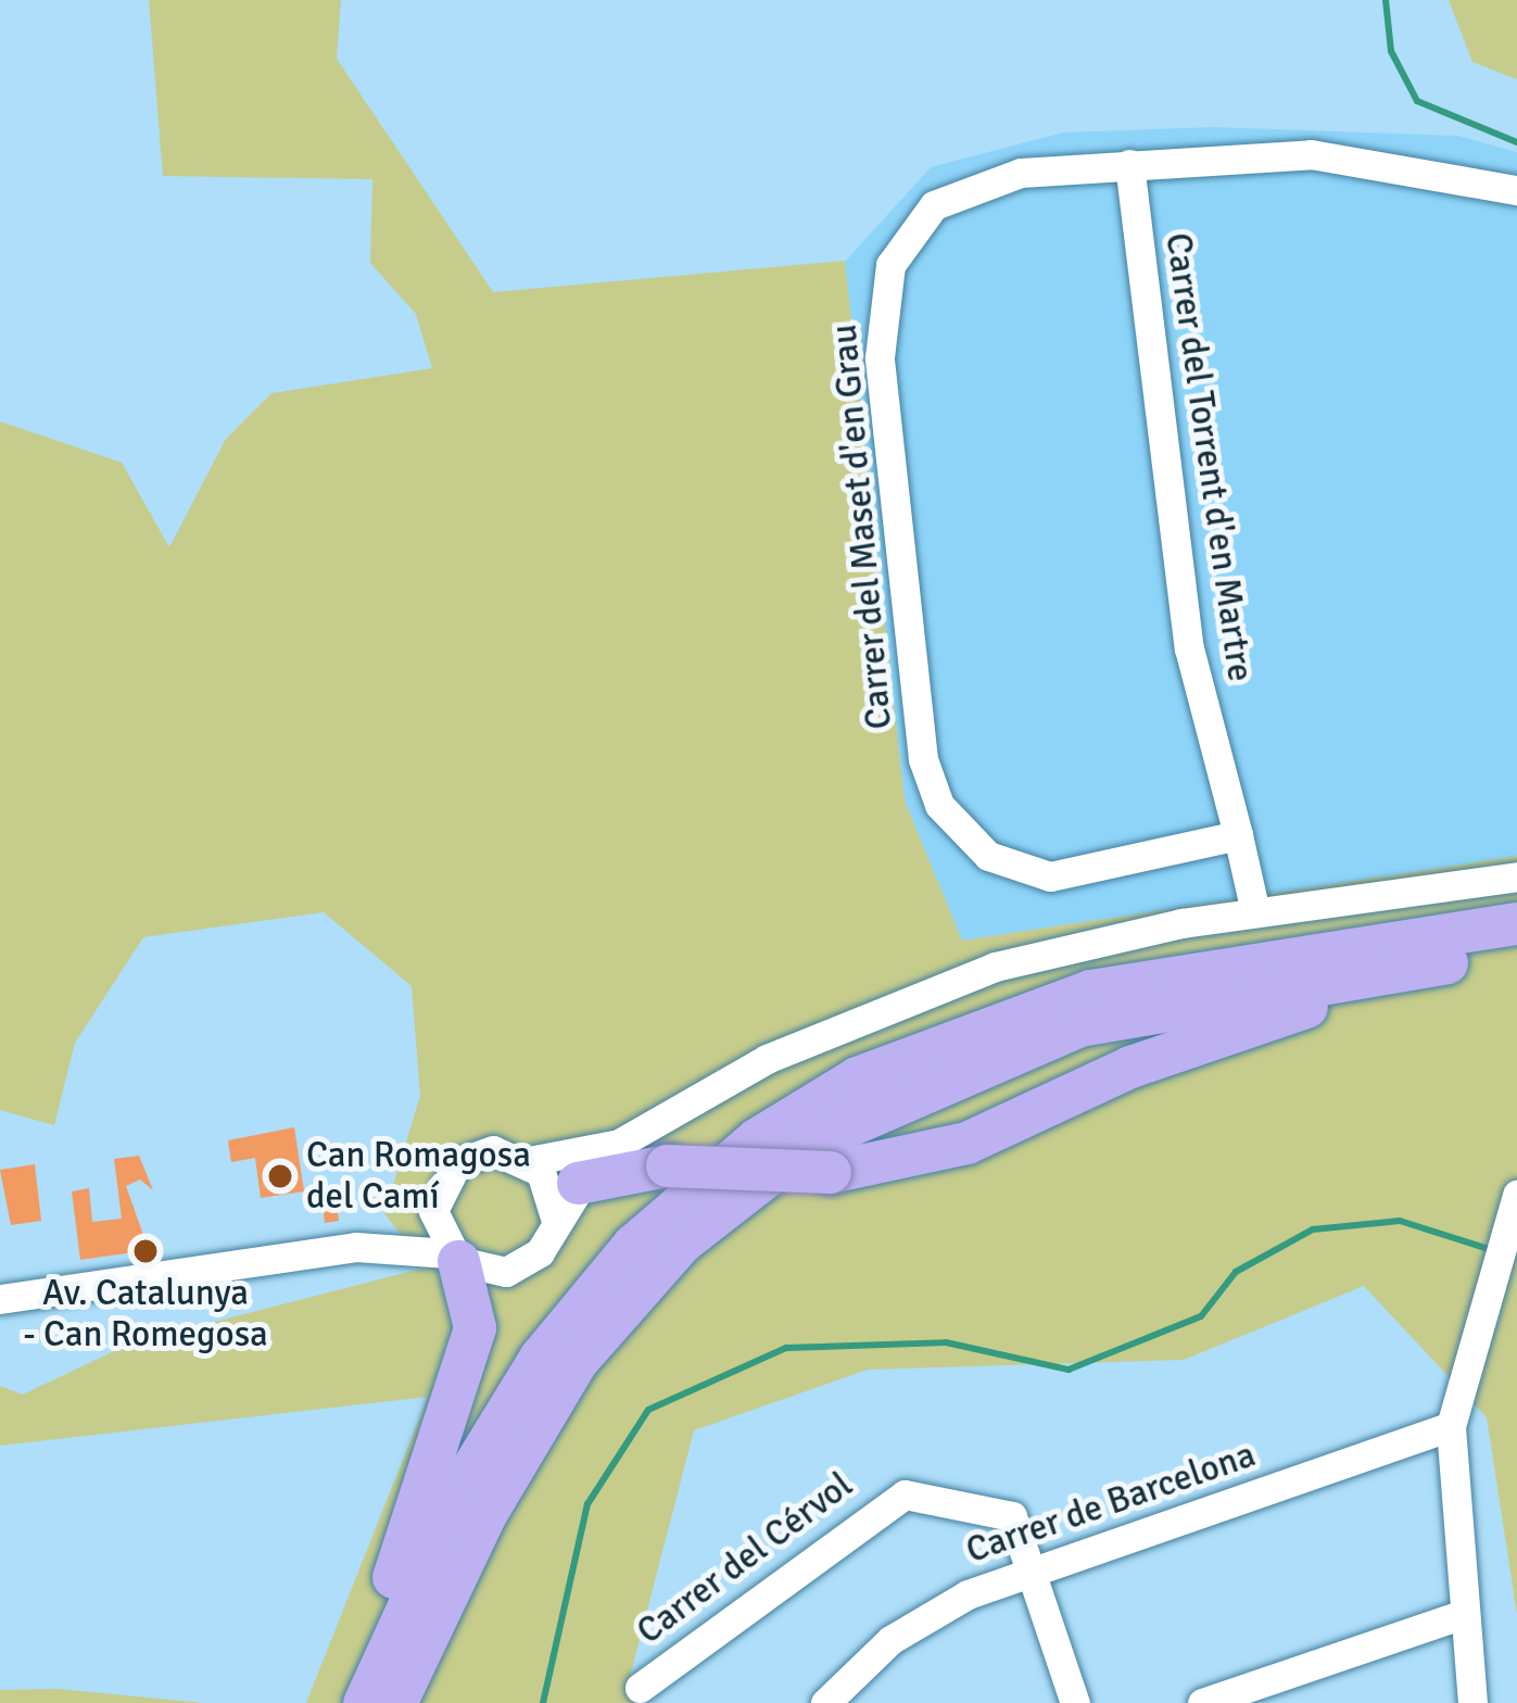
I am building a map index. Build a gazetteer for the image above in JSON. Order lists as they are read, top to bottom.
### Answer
{
  "streets": {
    "street": [
      "Carrer del Torrent d'en Martre",
      "Carrer del Maset d'en Grau",
      "Carrer de Barcelona",
      "Carrer del Cérvol"
    ]
  },
  "crossings": [
    ["Carrer del Torrent d'en Martre", "Carrer del Maset d'en Grau"],
    ["Carrer de Barcelona", "Carrer del Cérvol"]
  ],
  "places": ["Can Romagosa del Camí", "Av. Catalunya - Can Romegosa"]
}
